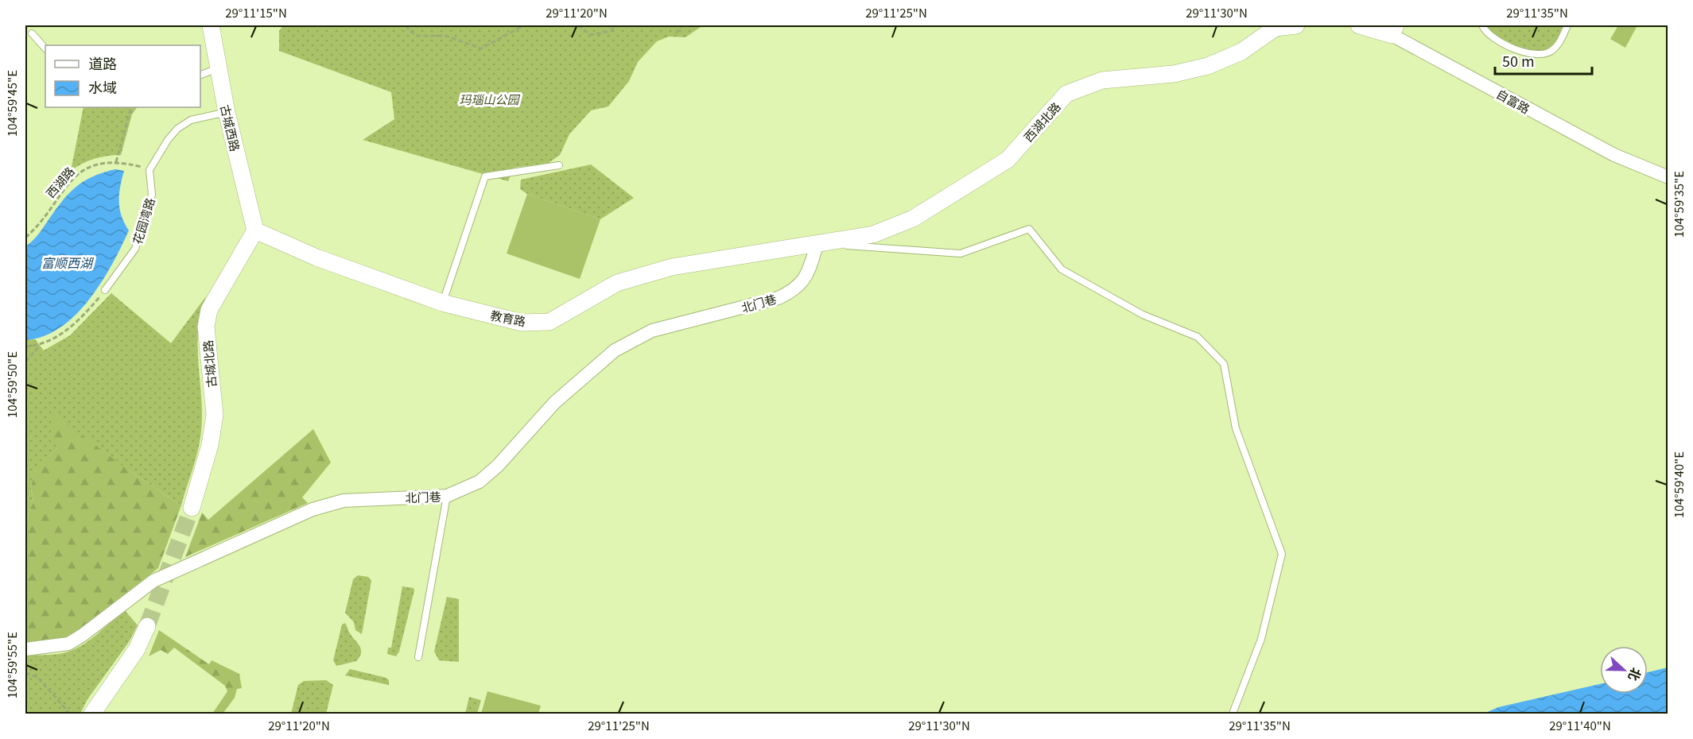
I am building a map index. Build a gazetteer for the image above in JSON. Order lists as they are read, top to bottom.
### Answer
{
  "streets": {
    "street": [
      "自富路",
      "西湖北路",
      "古城西路",
      "北门巷",
      "教育路",
      "古城北路"
    ],
    "lane": ["花园湾路"],
    "path": ["西湖路"]
  },
  "crossings": [
    ["西湖北路", "北门巷"],
    ["西湖北路", "教育路"],
    ["古城西路", "教育路"],
    ["古城西路", "古城北路"],
    ["西湖路", "花园湾路"],
    ["北门巷", "教育路"],
    ["教育路", "古城北路"]
  ],
  "water": ["富顺西湖"],
  "parks": ["玛瑙山公园"],
  "legend": ["道路", "水域"],
  "scale_bar": "50 m",
  "north": "right",
  "coordinates": [
    "29°11'15\"N",
    "29°11'20\"N",
    "29°11'25\"N",
    "29°11'30\"N",
    "29°11'35\"N",
    "104°59'45\"E",
    "104°59'35\"E",
    "104°59'50\"E",
    "104°59'40\"E",
    "104°59'55\"E",
    "29°11'40\"N"
  ]
}
